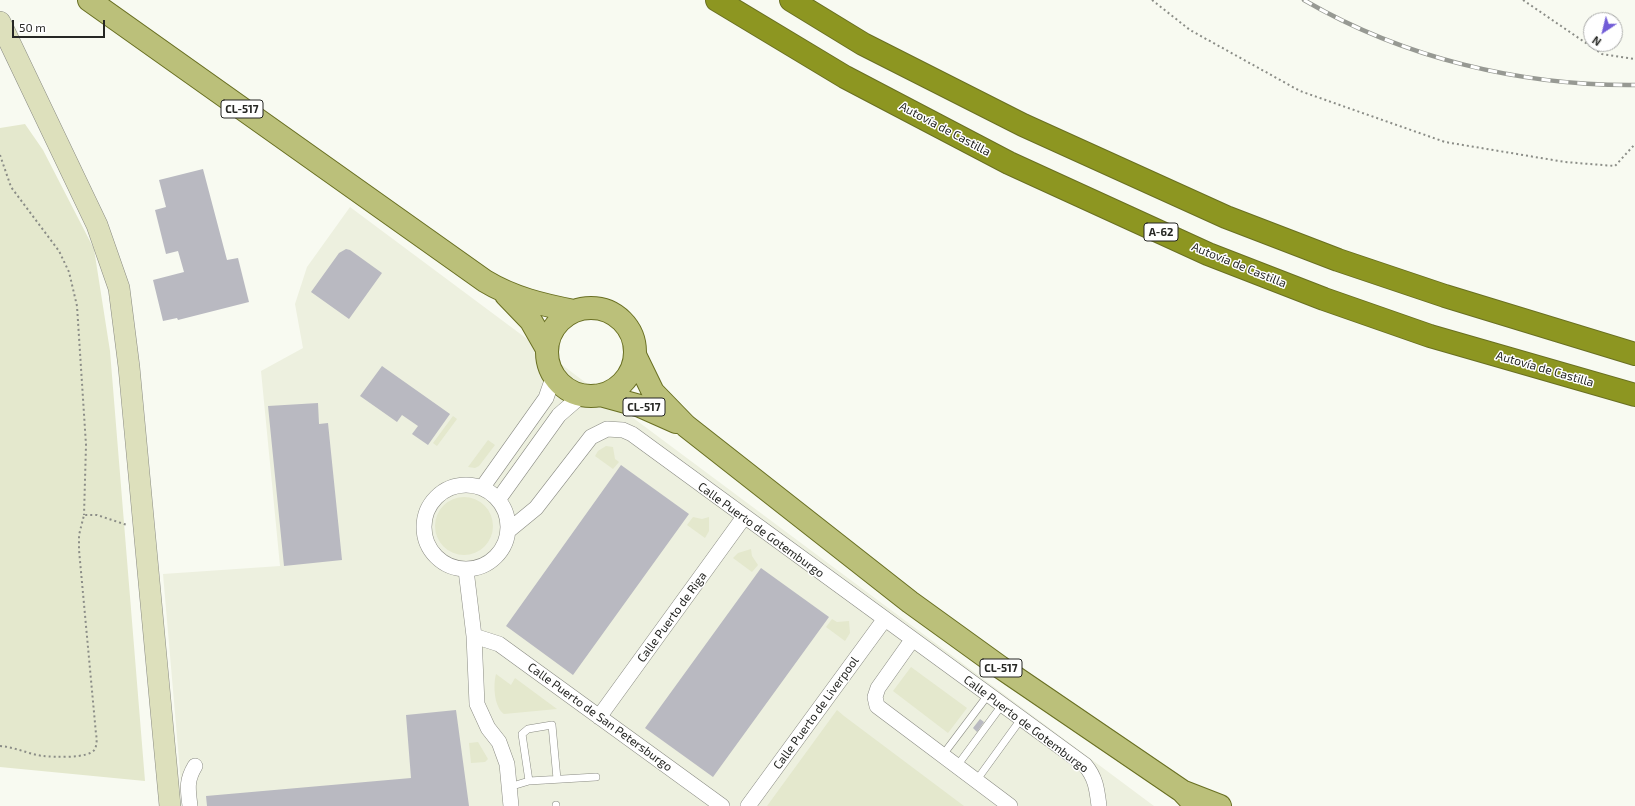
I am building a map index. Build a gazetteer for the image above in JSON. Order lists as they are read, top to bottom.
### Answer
{
  "streets": {
    "highway": ["Autovía de Castilla", "A-62"],
    "main road": ["CL-517"],
    "street": [
      "Calle Puerto de Gotemburgo",
      "Calle Puerto de Riga",
      "Calle Puerto de Liverpool",
      "Calle Puerto de San Petersburgo"
    ]
  },
  "crossings": [
    ["Calle Puerto de Gotemburgo", "Calle Puerto de Riga"],
    ["Calle Puerto de Gotemburgo", "Calle Puerto de Liverpool"],
    ["Calle Puerto de Riga", "Calle Puerto de San Petersburgo"]
  ],
  "scale_bar": "50 m",
  "north": "bottom left"
}
